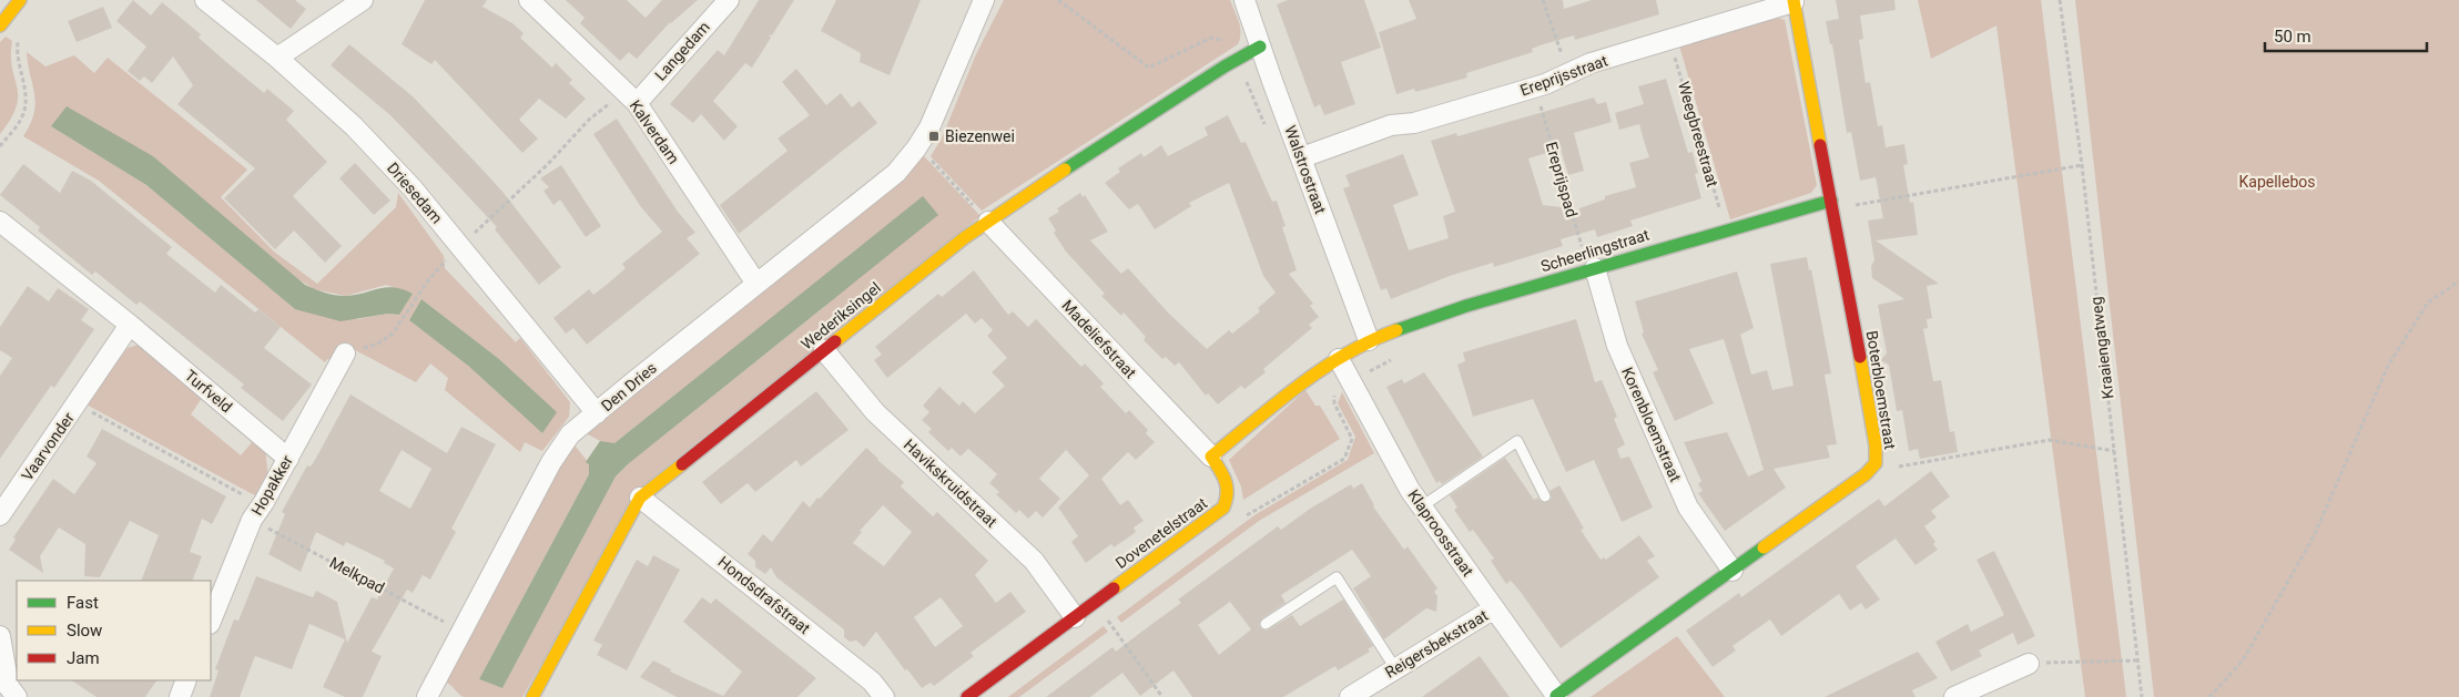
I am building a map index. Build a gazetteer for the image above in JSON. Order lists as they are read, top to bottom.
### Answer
{
  "streets": {
    "street": [
      "Langedam",
      "Ereprijsstraat",
      "Kalverdam",
      "Walstrostraat",
      "Driesedam",
      "Scheerlingstraat",
      "Wederiksingel",
      "Madeliefstraat",
      "Den Dries",
      "Boterbloemstraat",
      "Turfveld",
      "Korenbloemstraat",
      "Vaarvonder",
      "Havikskruidstraat",
      "Hopakker",
      "Dovenetelstraat",
      "Klaproosstraat",
      "Hondsdrafstraat",
      "Reigersbekstraat"
    ],
    "path": [
      "Weegbreestraat",
      "Ereprijspad",
      "Kraaiengatweg",
      "Melkpad"
    ]
  },
  "crossings": [
    ["Langedam", "Kalverdam"],
    ["Ereprijsstraat", "Weegbreestraat"],
    ["Ereprijsstraat", "Walstrostraat"],
    ["Ereprijsstraat", "Ereprijspad"],
    ["Ereprijsstraat", "Boterbloemstraat"],
    ["Kalverdam", "Den Dries"],
    ["Weegbreestraat", "Scheerlingstraat"],
    ["Walstrostraat", "Scheerlingstraat"],
    ["Walstrostraat", "Wederiksingel"],
    ["Ereprijspad", "Scheerlingstraat"],
    ["Ereprijspad", "Korenbloemstraat"],
    ["Driesedam", "Den Dries"],
    ["Scheerlingstraat", "Boterbloemstraat"],
    ["Scheerlingstraat", "Korenbloemstraat"],
    ["Wederiksingel", "Madeliefstraat"],
    ["Wederiksingel", "Havikskruidstraat"],
    ["Wederiksingel", "Hondsdrafstraat"],
    ["Madeliefstraat", "Dovenetelstraat"],
    ["Den Dries", "Melkpad"],
    ["Boterbloemstraat", "Korenbloemstraat"],
    ["Boterbloemstraat", "Klaproosstraat"],
    ["Turfveld", "Hopakker"],
    ["Havikskruidstraat", "Dovenetelstraat"],
    ["Hopakker", "Melkpad"],
    ["Klaproosstraat", "Reigersbekstraat"]
  ],
  "parks": ["Kapellebos"],
  "places": {
    "transit": ["Biezenwei"]
  },
  "legend": ["Fast", "Slow", "Jam"],
  "scale_bar": "50 m"
}
